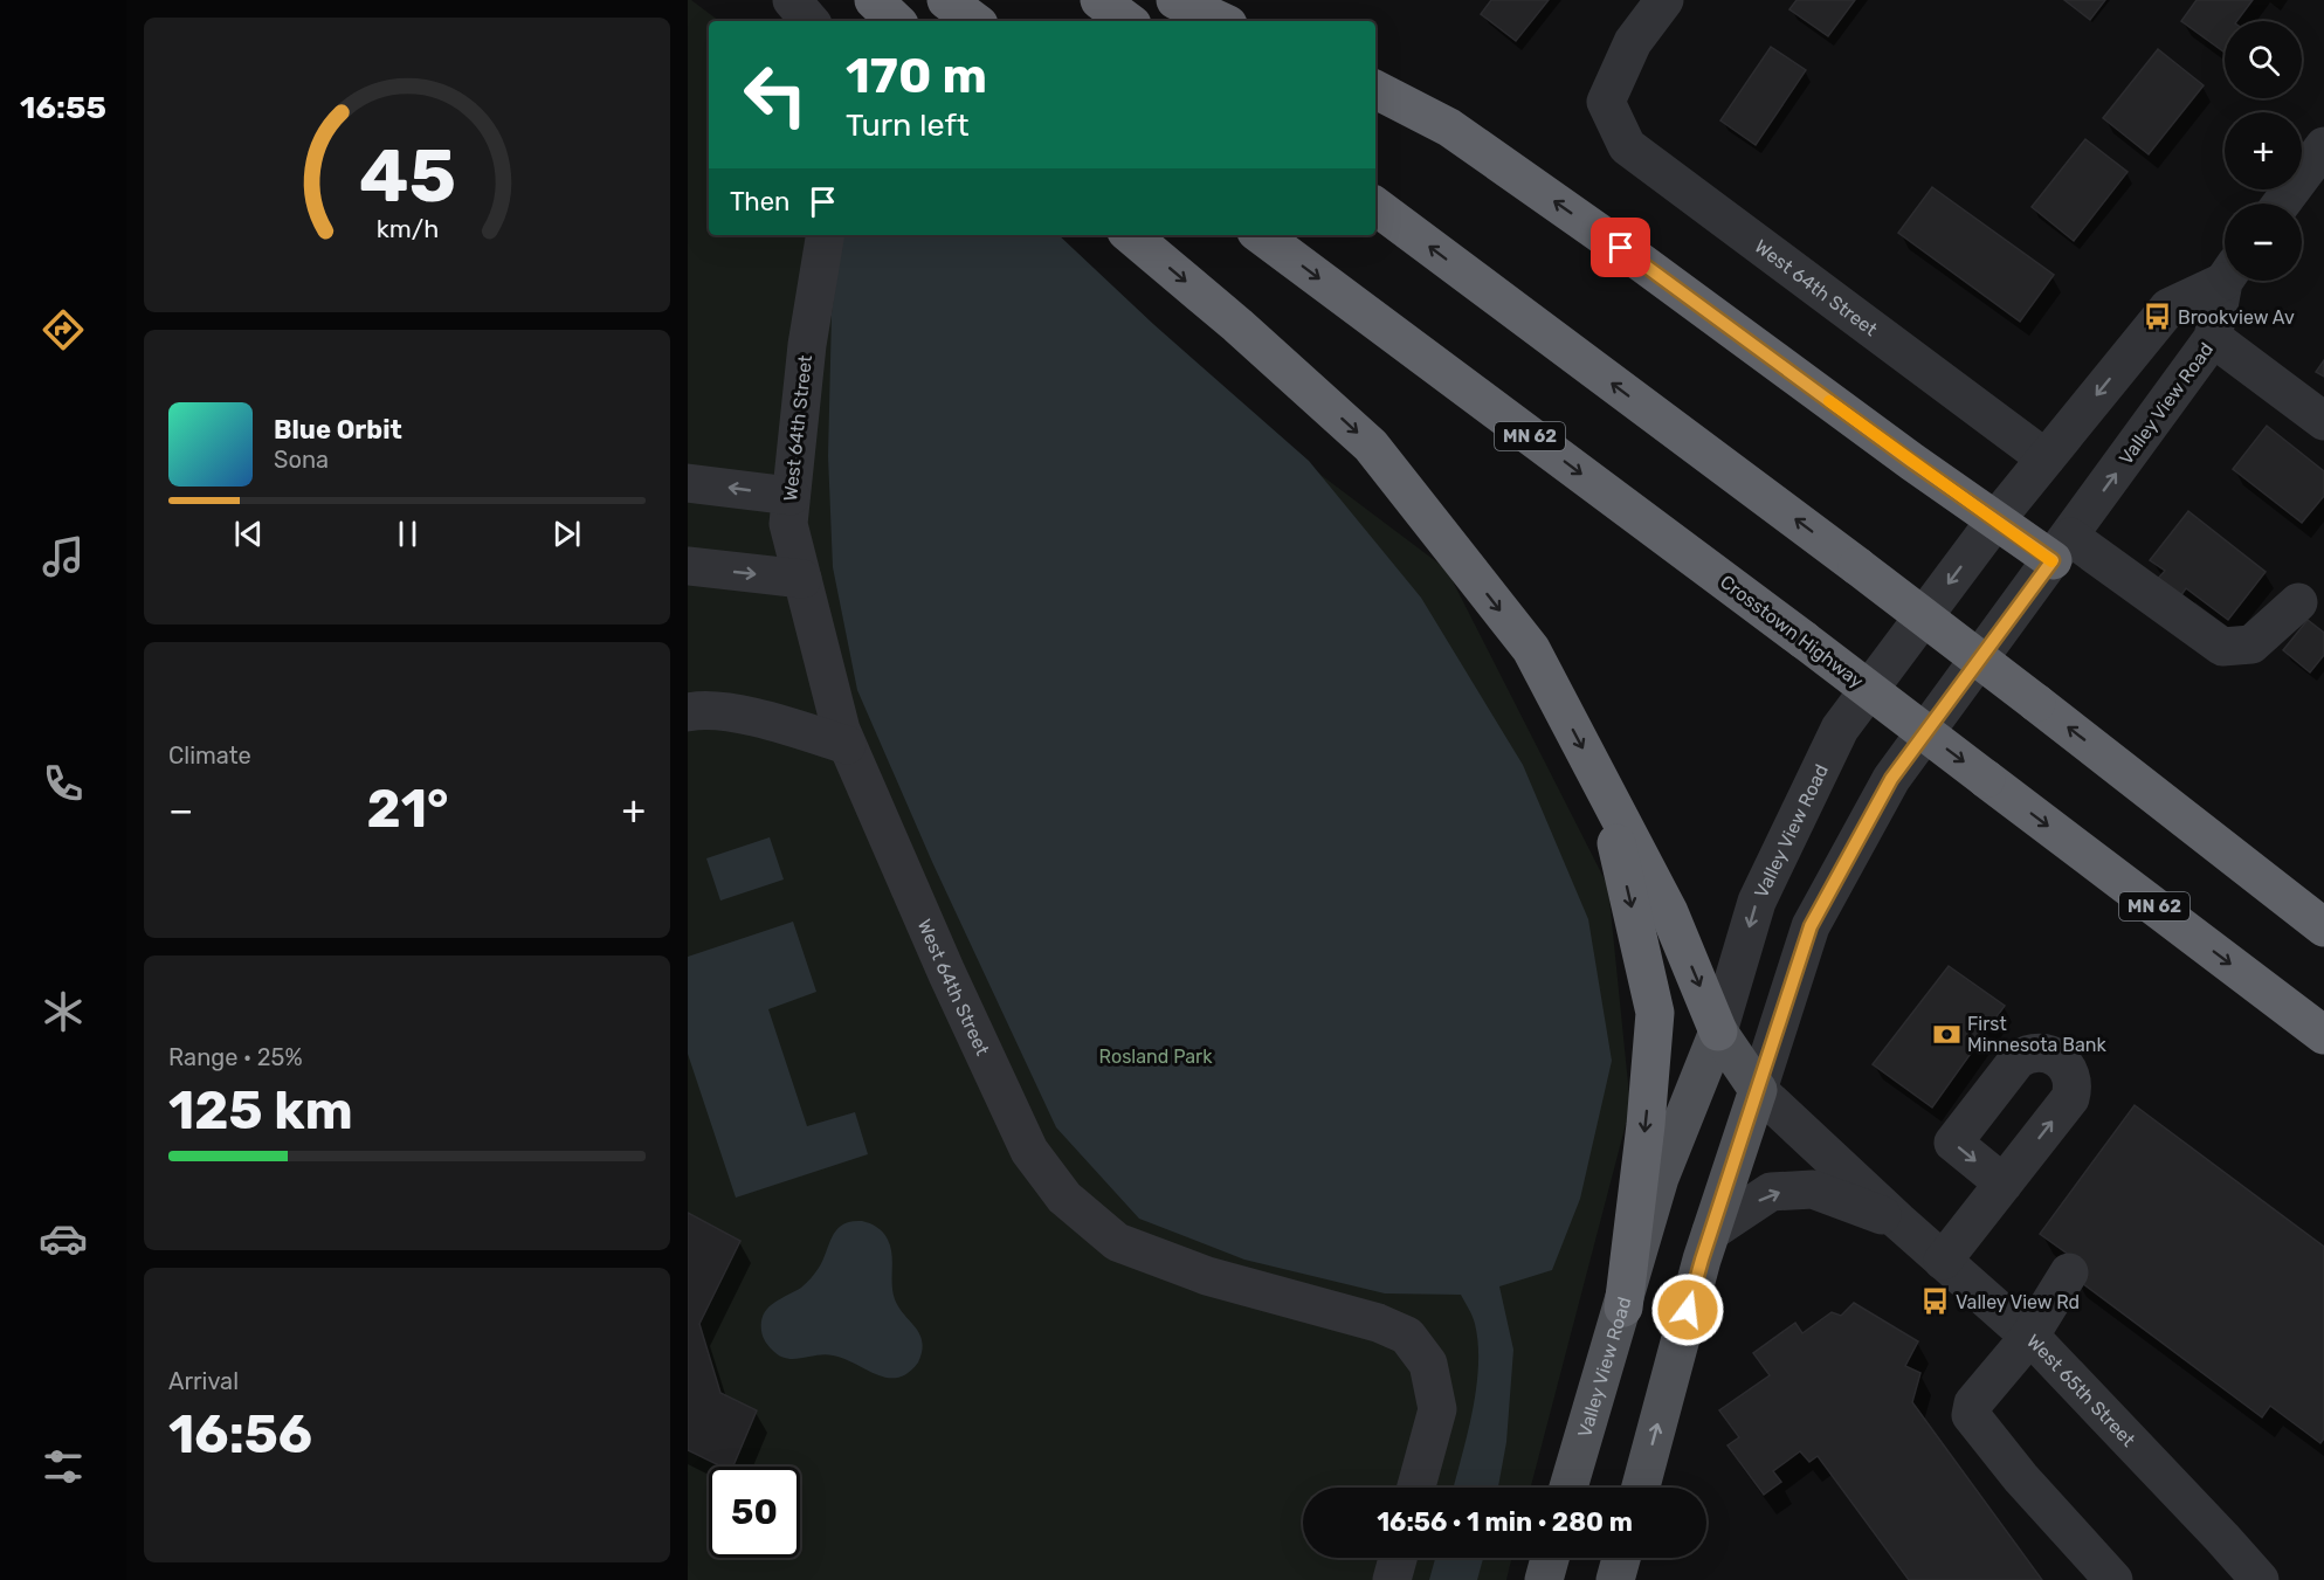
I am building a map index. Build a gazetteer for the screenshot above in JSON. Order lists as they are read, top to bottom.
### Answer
{
  "streets": {
    "highway": ["MN 62", "Crosstown Highway"],
    "main road": ["Valley View Road", "West 65th Street"],
    "street": ["West 64th Street"]
  },
  "crossings": [
    ["West 64th Street", "Valley View Road"],
    ["Valley View Road", "West 65th Street"]
  ],
  "parks": ["Rosland Park"],
  "places": {
    "bus stop": ["Brookview Av", "Valley View Rd"],
    "bank": ["First Minnesota Bank"]
  },
  "page": {
    "tabs": "16:55",
    "map_buttons": ["+", "−"],
    "turn": ["170 m", "Turn left"],
    "then": "Then",
    "song": ["Blue Orbit", "Sona"],
    "tile": [
      "Climate",
      ["Range · 25%", "125 km"],
      ["Arrival", "16:56"]
    ],
    "heat": ["−", "21°", "+"],
    "limit": "50",
    "trip": "16:56 · 1 min · 280 m",
    "gauge": ["45", "km/h"]
  }
}
